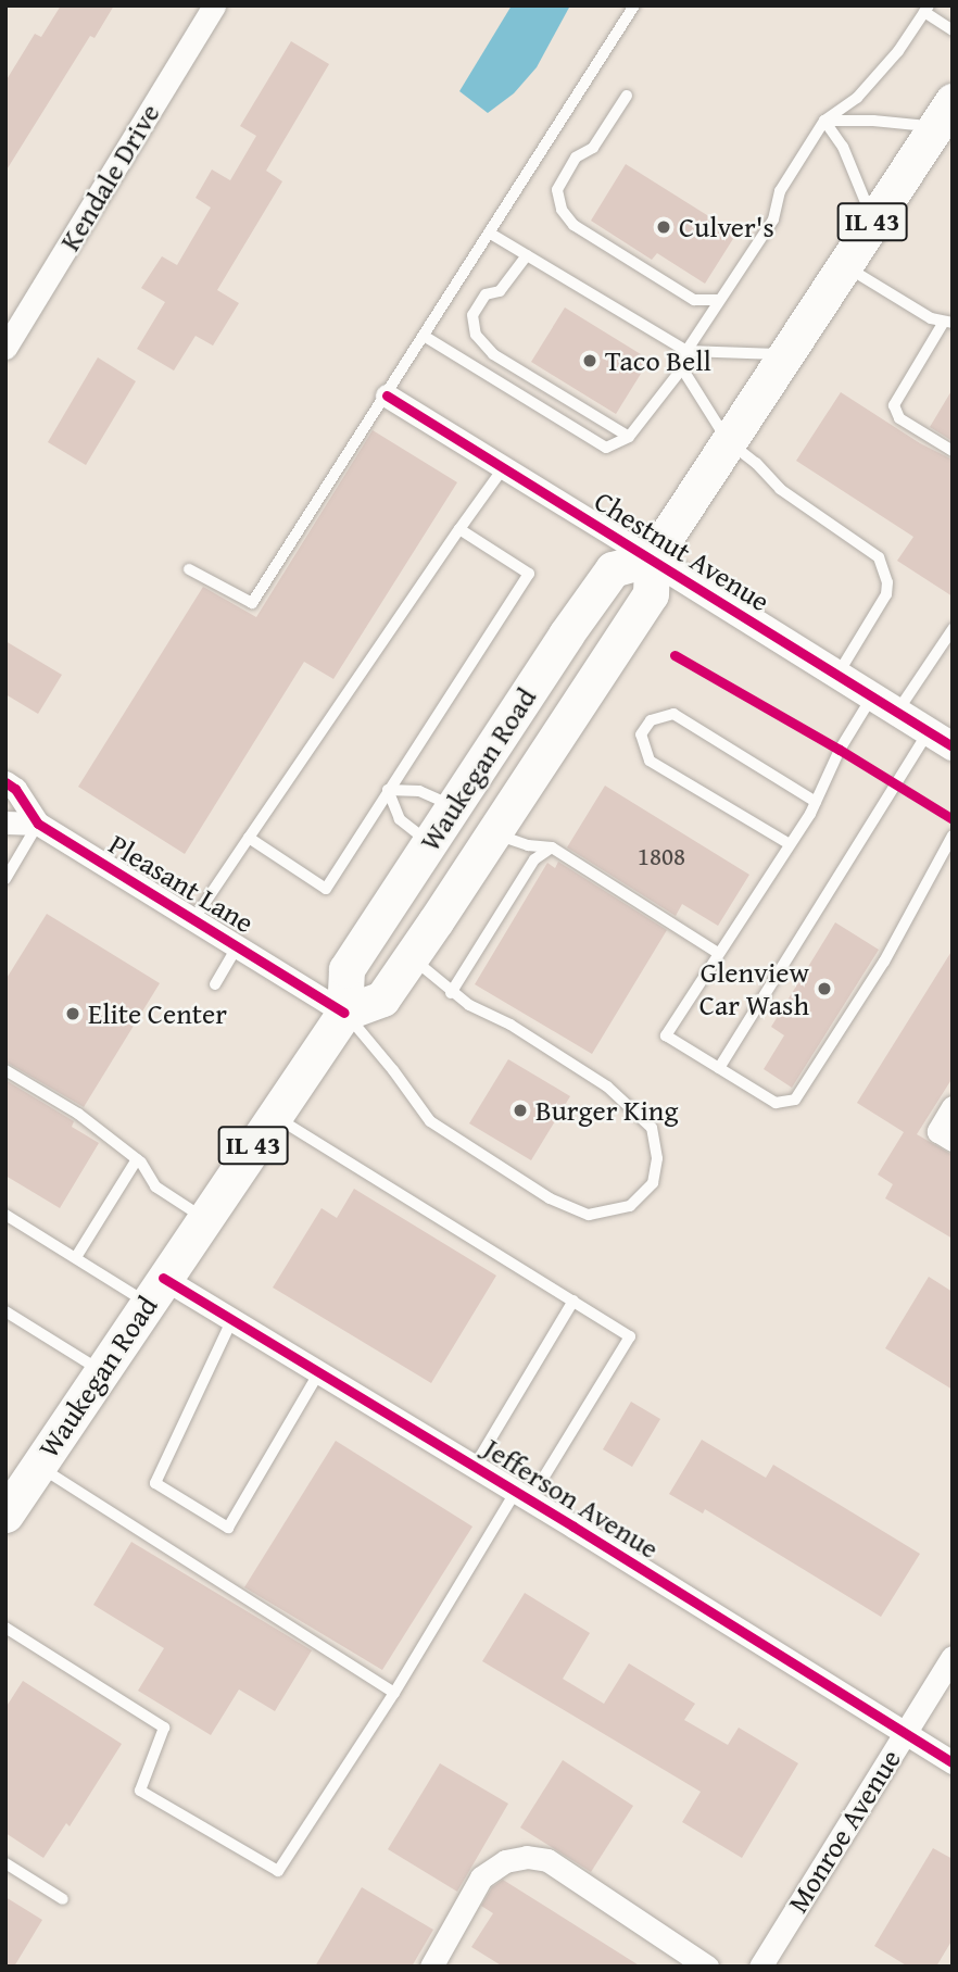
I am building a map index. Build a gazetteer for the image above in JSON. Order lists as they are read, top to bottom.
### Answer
{
  "streets": {
    "main road": ["IL 43", "Waukegan Road"],
    "street": [
      "Kendale Drive",
      "Chestnut Avenue",
      "Pleasant Lane",
      "Jefferson Avenue",
      "Monroe Avenue"
    ]
  },
  "crossings": [
    ["Chestnut Avenue", "Waukegan Road"],
    ["Waukegan Road", "Pleasant Lane"],
    ["Waukegan Road", "Jefferson Avenue"],
    ["Jefferson Avenue", "Monroe Avenue"]
  ],
  "places": [
    "Culver's",
    "Taco Bell",
    "Glenview Car Wash",
    "Elite Center",
    "Burger King"
  ],
  "house_numbers": ["1808"]
}
